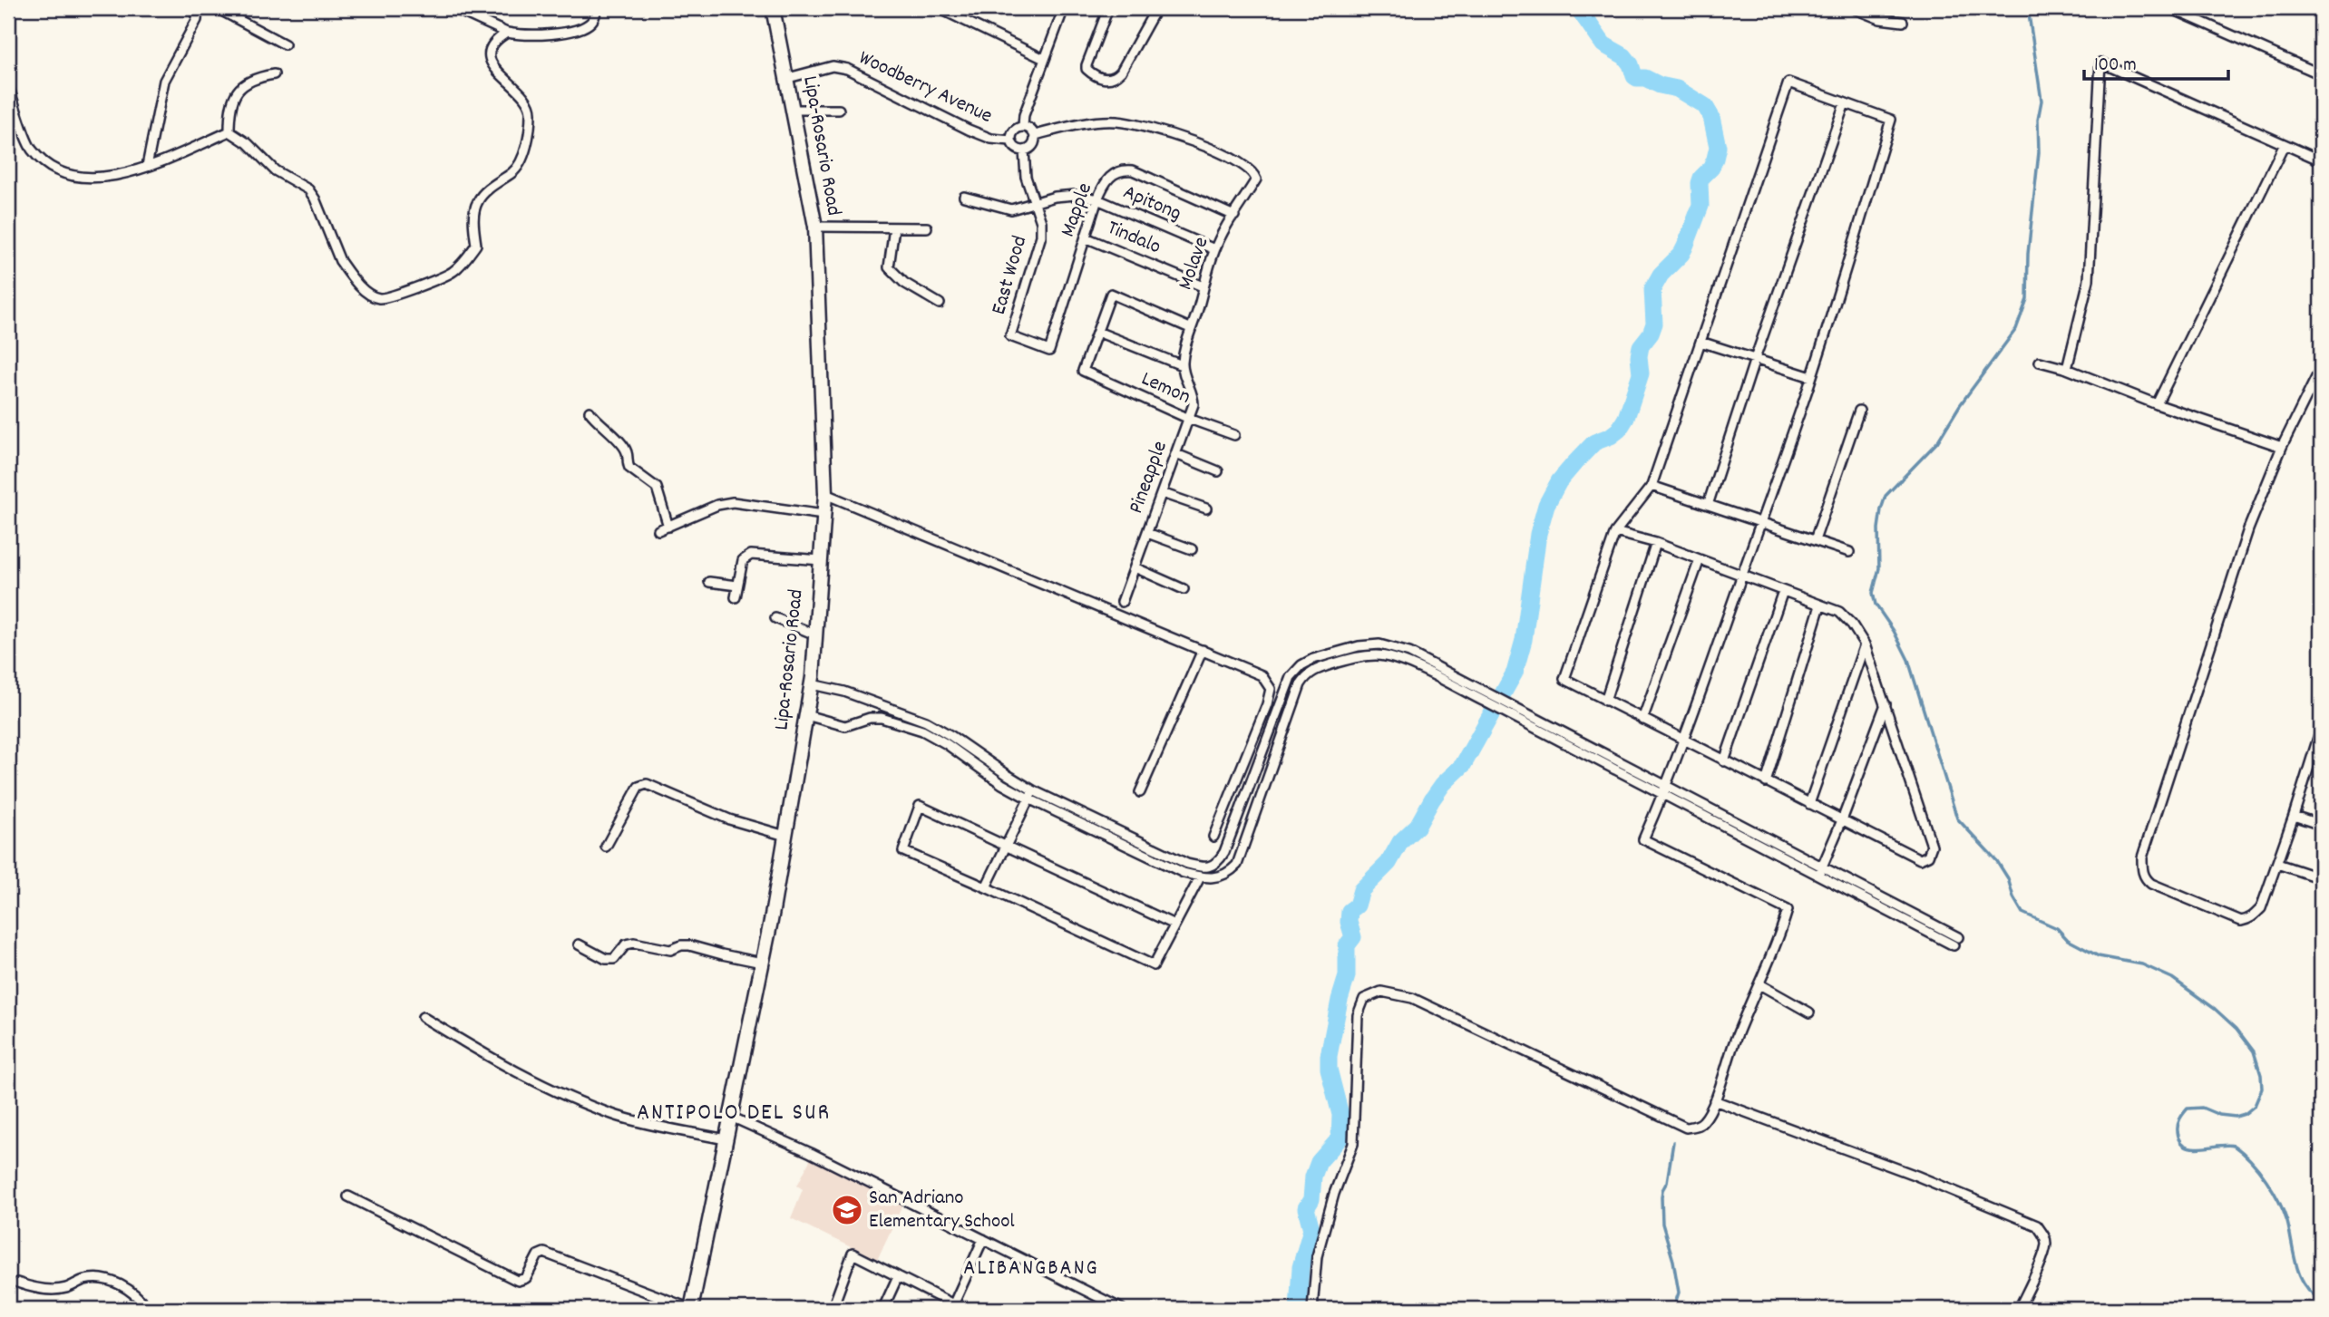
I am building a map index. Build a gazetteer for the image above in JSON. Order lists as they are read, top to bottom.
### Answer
{
  "streets": {
    "main road": ["Lipa-Rosario Road"],
    "street": [
      "Woodberry Avenue",
      "Apitong",
      "Mapple",
      "Tindalo",
      "Molave",
      "East Wood",
      "Lemon",
      "Pineapple"
    ]
  },
  "crossings": [
    ["Woodberry Avenue", "Lipa-Rosario Road"],
    ["Woodberry Avenue", "Molave"],
    ["Woodberry Avenue", "East Wood"],
    ["Apitong", "Mapple"],
    ["Apitong", "Molave"],
    ["Apitong", "East Wood"],
    ["Mapple", "Tindalo"],
    ["Mapple", "Molave"],
    ["Mapple", "East Wood"],
    ["Tindalo", "Molave"],
    ["Molave", "East Wood"],
    ["Molave", "Pineapple"],
    ["Lemon", "Pineapple"]
  ],
  "districts": ["ANTIPOLO DEL SUR", "ALIBANGBANG"],
  "places": {
    "school or university": ["San Adriano Elementary School"]
  },
  "scale_bar": "100 m"
}
